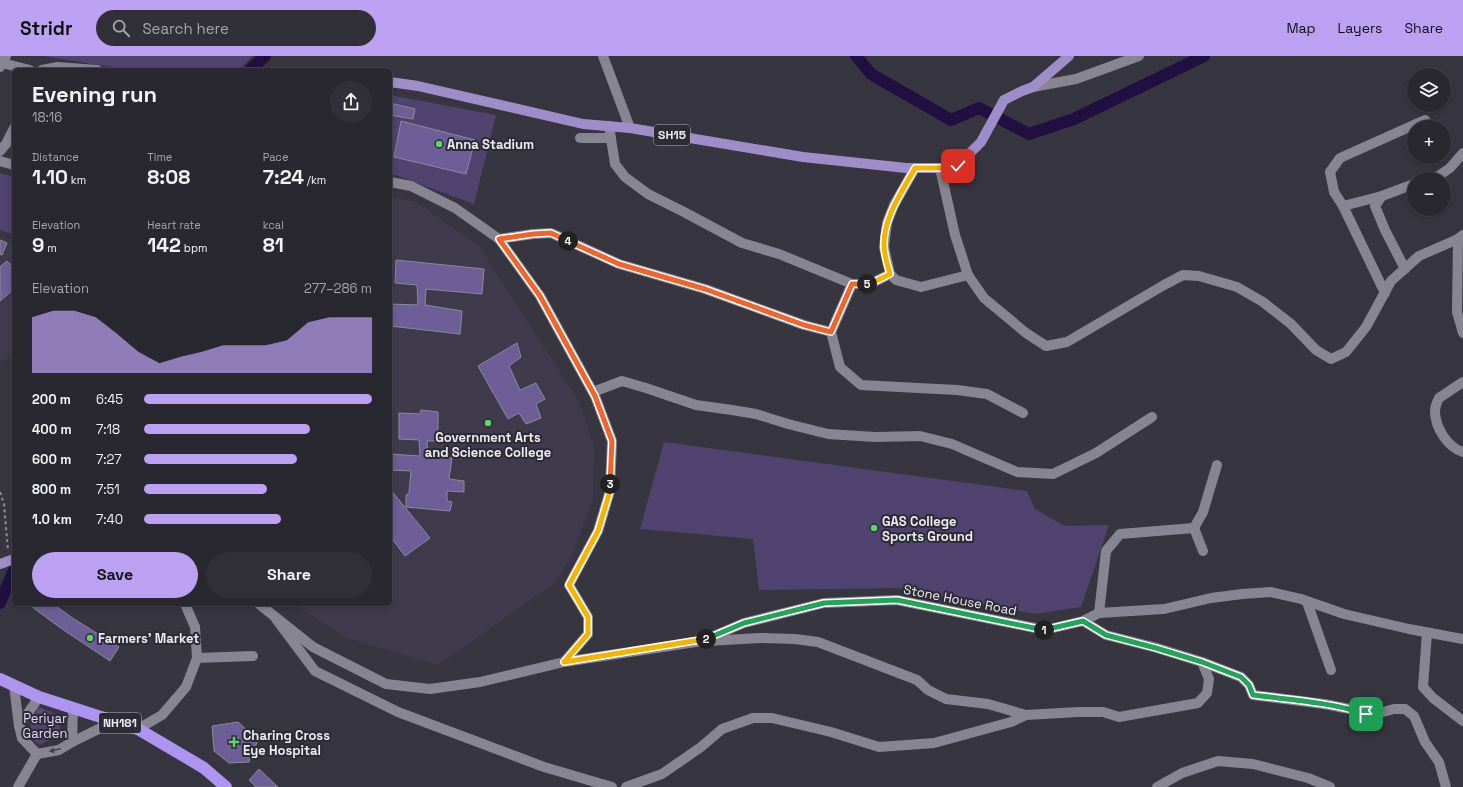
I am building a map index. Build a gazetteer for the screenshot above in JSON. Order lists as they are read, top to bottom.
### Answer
{
  "streets": {
    "highway": ["NH181"],
    "main road": ["SH15"],
    "street": ["Stone House Road"]
  },
  "parks": ["Periyar Garden"],
  "places": {
    "other": [
      "Anna Stadium",
      "Government Arts and Science College",
      "GAS College Sports Ground",
      "Farmers' Market"
    ],
    "health": ["Charing Cross Eye Hospital"]
  },
  "page": {
    "header": "Stridr",
    "search": "Search here",
    "nav": ["Map", "Layers", "Share"],
    "map_buttons": ["+", "−"],
    "heading": ["Evening run", "18:16"],
    "stats": [
      ["Distance", "1.10 km"],
      ["Time", "8:08"],
      ["Pace", "7:24 /km"],
      ["Elevation", "9 m"],
      ["Heart rate", "142 bpm"],
      ["kcal", "81"]
    ],
    "pins": [
      "4",
      "5",
      "3",
      "1",
      "2"
    ],
    "chart": ["Elevation", "277–286 m"],
    "list": [
      {
        "name": "200 m",
        "note": "6:45"
      },
      {
        "name": "400 m",
        "note": "7:18"
      },
      {
        "name": "600 m",
        "note": "7:27"
      },
      {
        "name": "800 m",
        "note": "7:51"
      },
      {
        "name": "1.0 km",
        "note": "7:40"
      }
    ],
    "buttons": ["Save", "Share"]
  }
}
